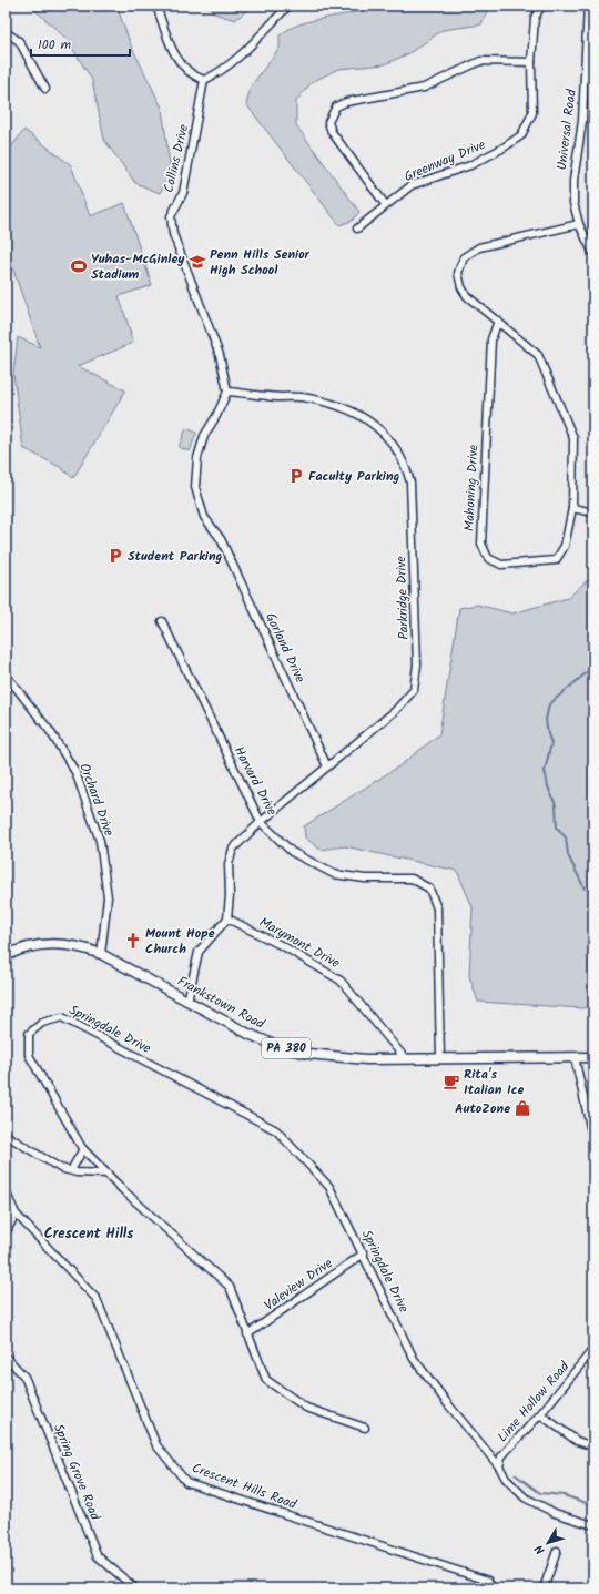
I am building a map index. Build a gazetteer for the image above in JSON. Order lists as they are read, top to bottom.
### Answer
{
  "streets": {
    "main road": ["Frankstown Road", "PA 380"],
    "street": [
      "Universal Road",
      "Collins Drive",
      "Greenway Drive",
      "Mahoning Drive",
      "Parkridge Drive",
      "Garland Drive",
      "Harvard Drive",
      "Orchard Drive",
      "Marymont Drive",
      "Springdale Drive",
      "Valeview Drive",
      "Lime Hollow Road",
      "Spring Grove Road",
      "Crescent Hills Road"
    ]
  },
  "crossings": [
    ["Collins Drive", "Parkridge Drive"],
    ["Collins Drive", "Garland Drive"],
    ["Parkridge Drive", "Garland Drive"],
    ["Parkridge Drive", "Harvard Drive"],
    ["Parkridge Drive", "Marymont Drive"],
    ["Harvard Drive", "Frankstown Road"],
    ["Orchard Drive", "Frankstown Road"],
    ["Marymont Drive", "Frankstown Road"],
    ["Springdale Drive", "Valeview Drive"],
    ["Springdale Drive", "Lime Hollow Road"]
  ],
  "districts": ["Crescent Hills"],
  "places": {
    "school or university": ["Penn Hills Senior High School"],
    "sports": ["Yuhas-McGinley Stadium"],
    "parking": ["Faculty Parking", "Student Parking"],
    "church": ["Mount Hope Church"],
    "cafe": ["Rita's Italian Ice"],
    "shop": ["AutoZone"]
  },
  "scale_bar": "100 m",
  "north": "bottom left"
}
